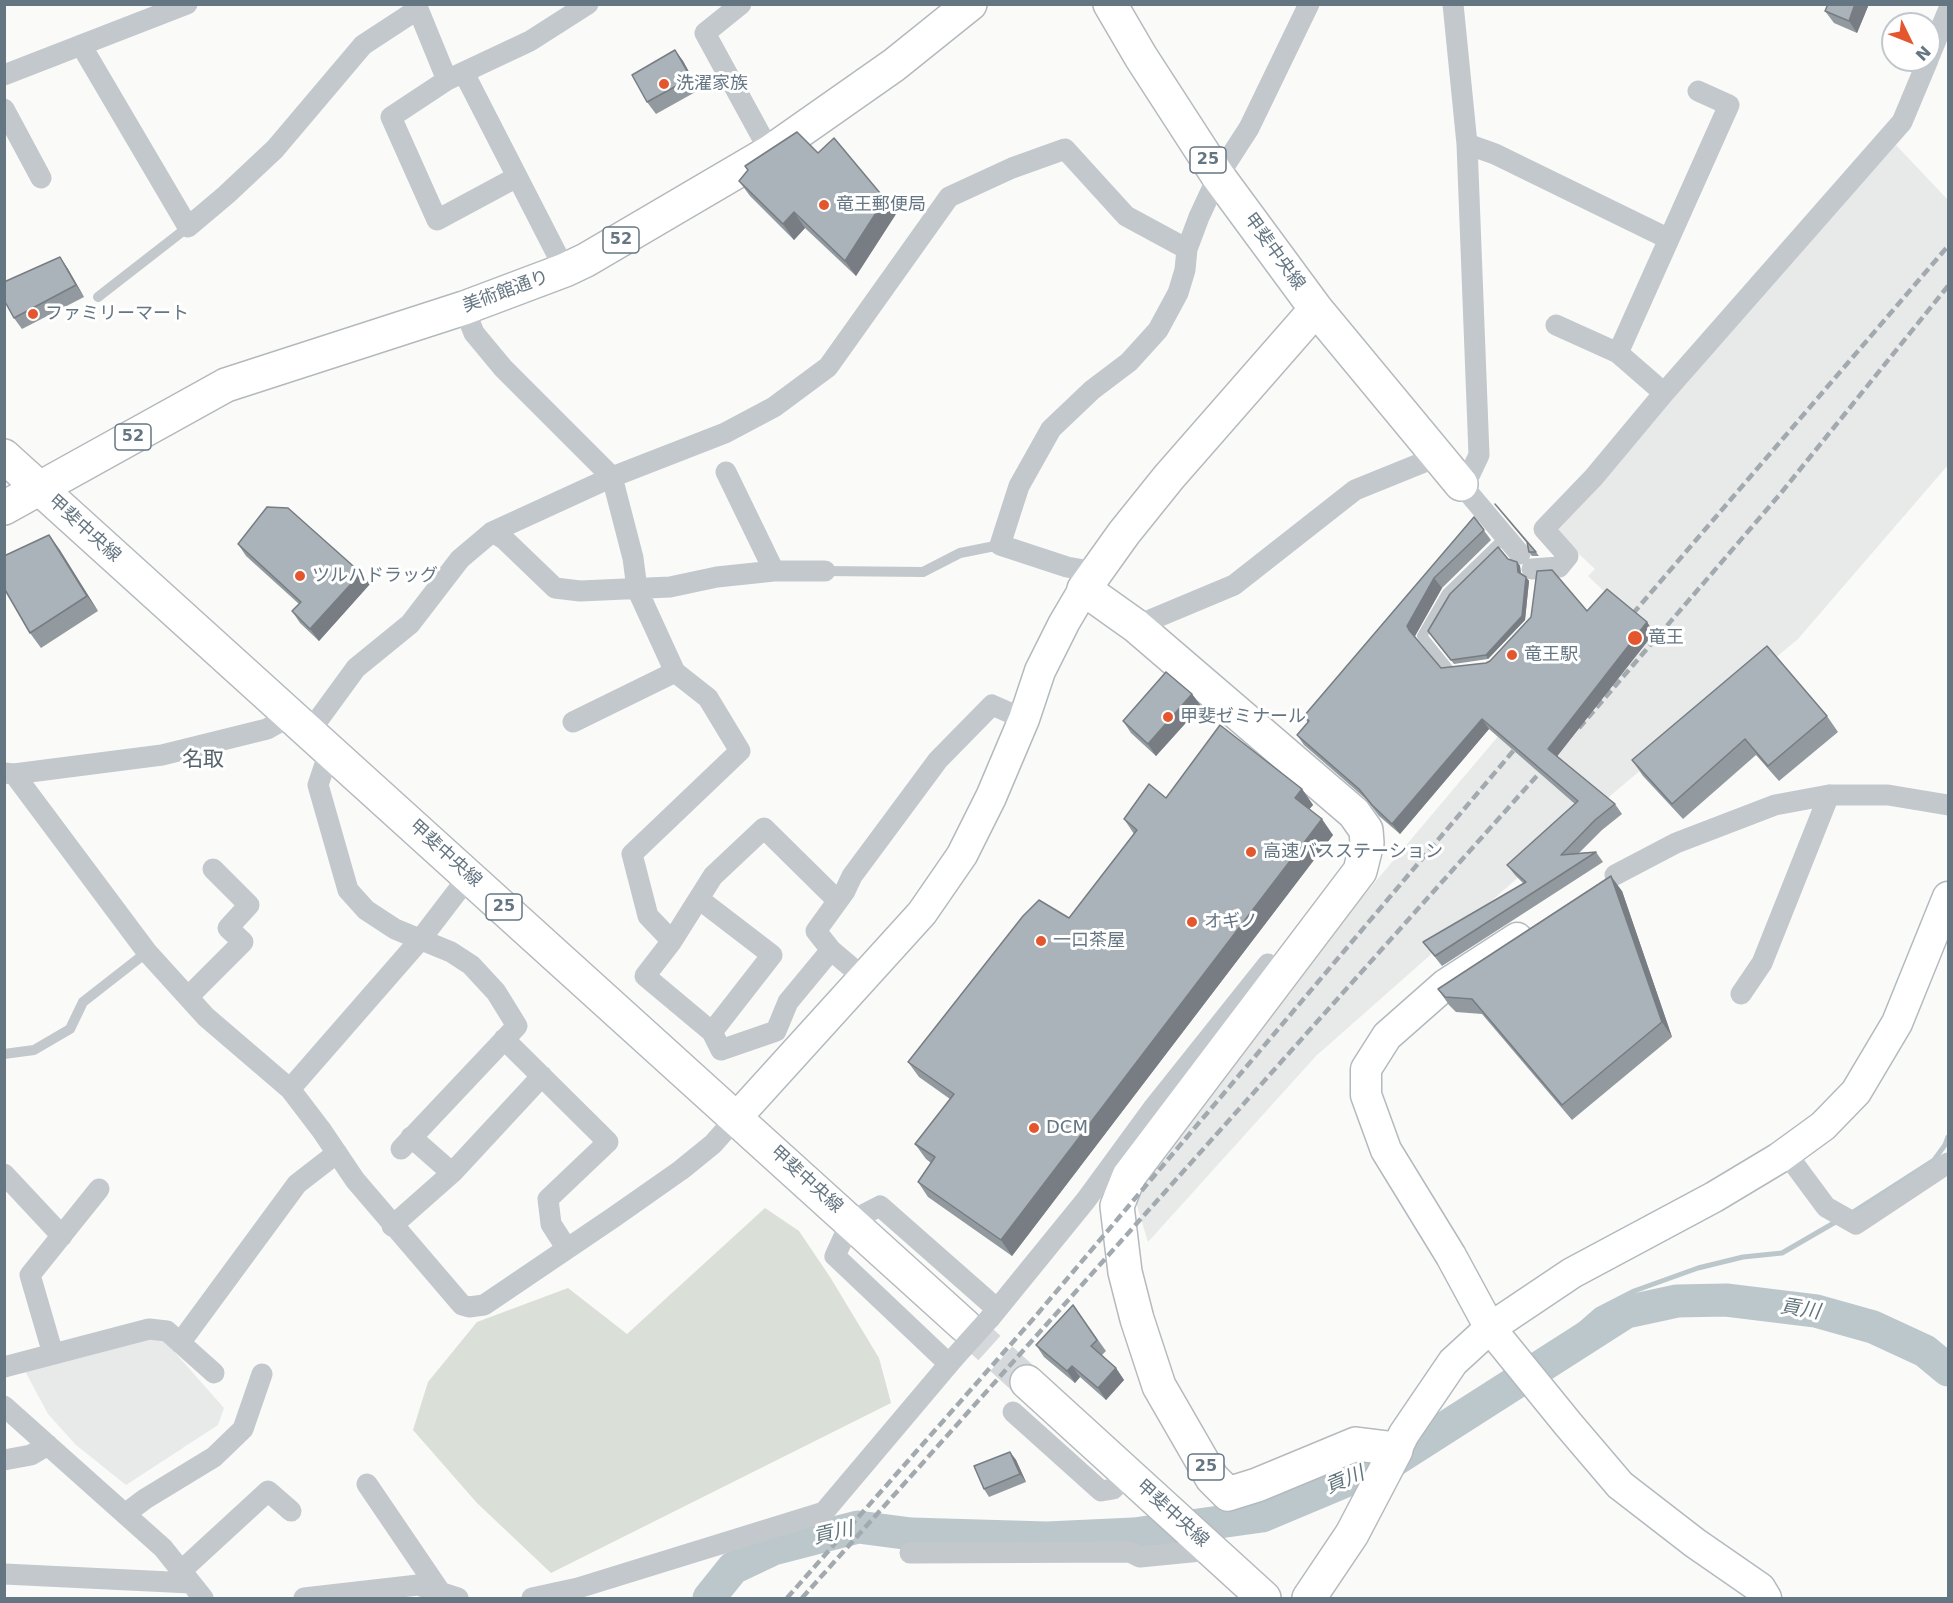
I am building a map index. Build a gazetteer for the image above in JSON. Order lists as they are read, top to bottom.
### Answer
{
  "streets": {
    "main road": [
      "25",
      "52",
      "甲斐中央線",
      "美術館通り"
    ]
  },
  "crossings": [
    ["甲斐中央線", "美術館通り"]
  ],
  "districts": ["名取"],
  "water": ["貢川"],
  "places": [
    "洗濯家族",
    "竜王郵便局",
    "ファミリーマート",
    "ツルハドラッグ",
    "竜王",
    "竜王駅",
    "甲斐ゼミナール",
    "高速バスステーション",
    "オギノ",
    "一口茶屋",
    "DCM"
  ],
  "north": "bottom right"
}
